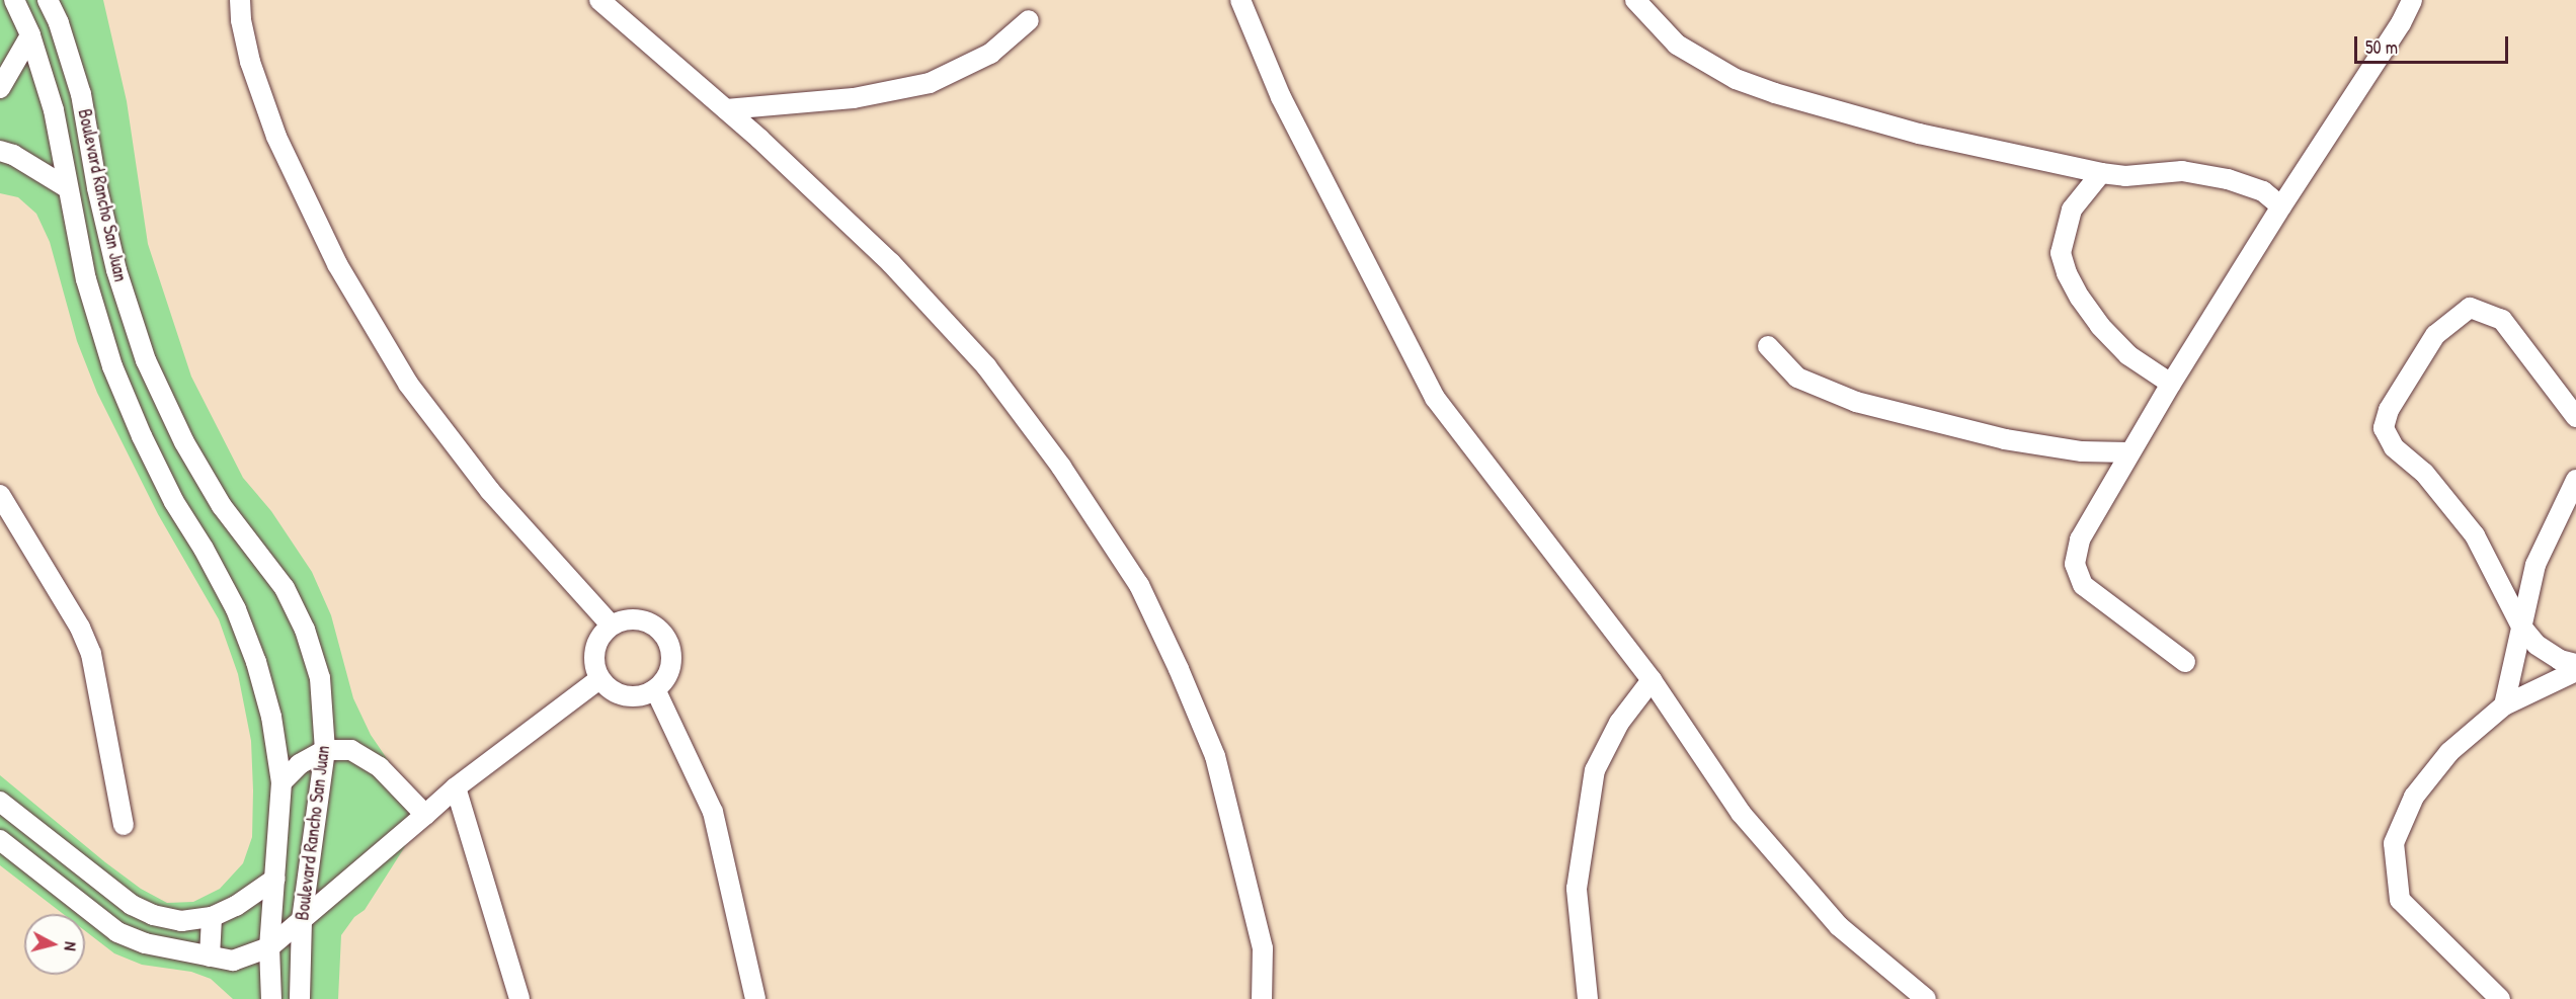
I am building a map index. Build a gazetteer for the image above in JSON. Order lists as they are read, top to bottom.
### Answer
{
  "streets": {
    "street": ["Boulevard Rancho San Juan"]
  },
  "scale_bar": "50 m",
  "north": "right"
}
